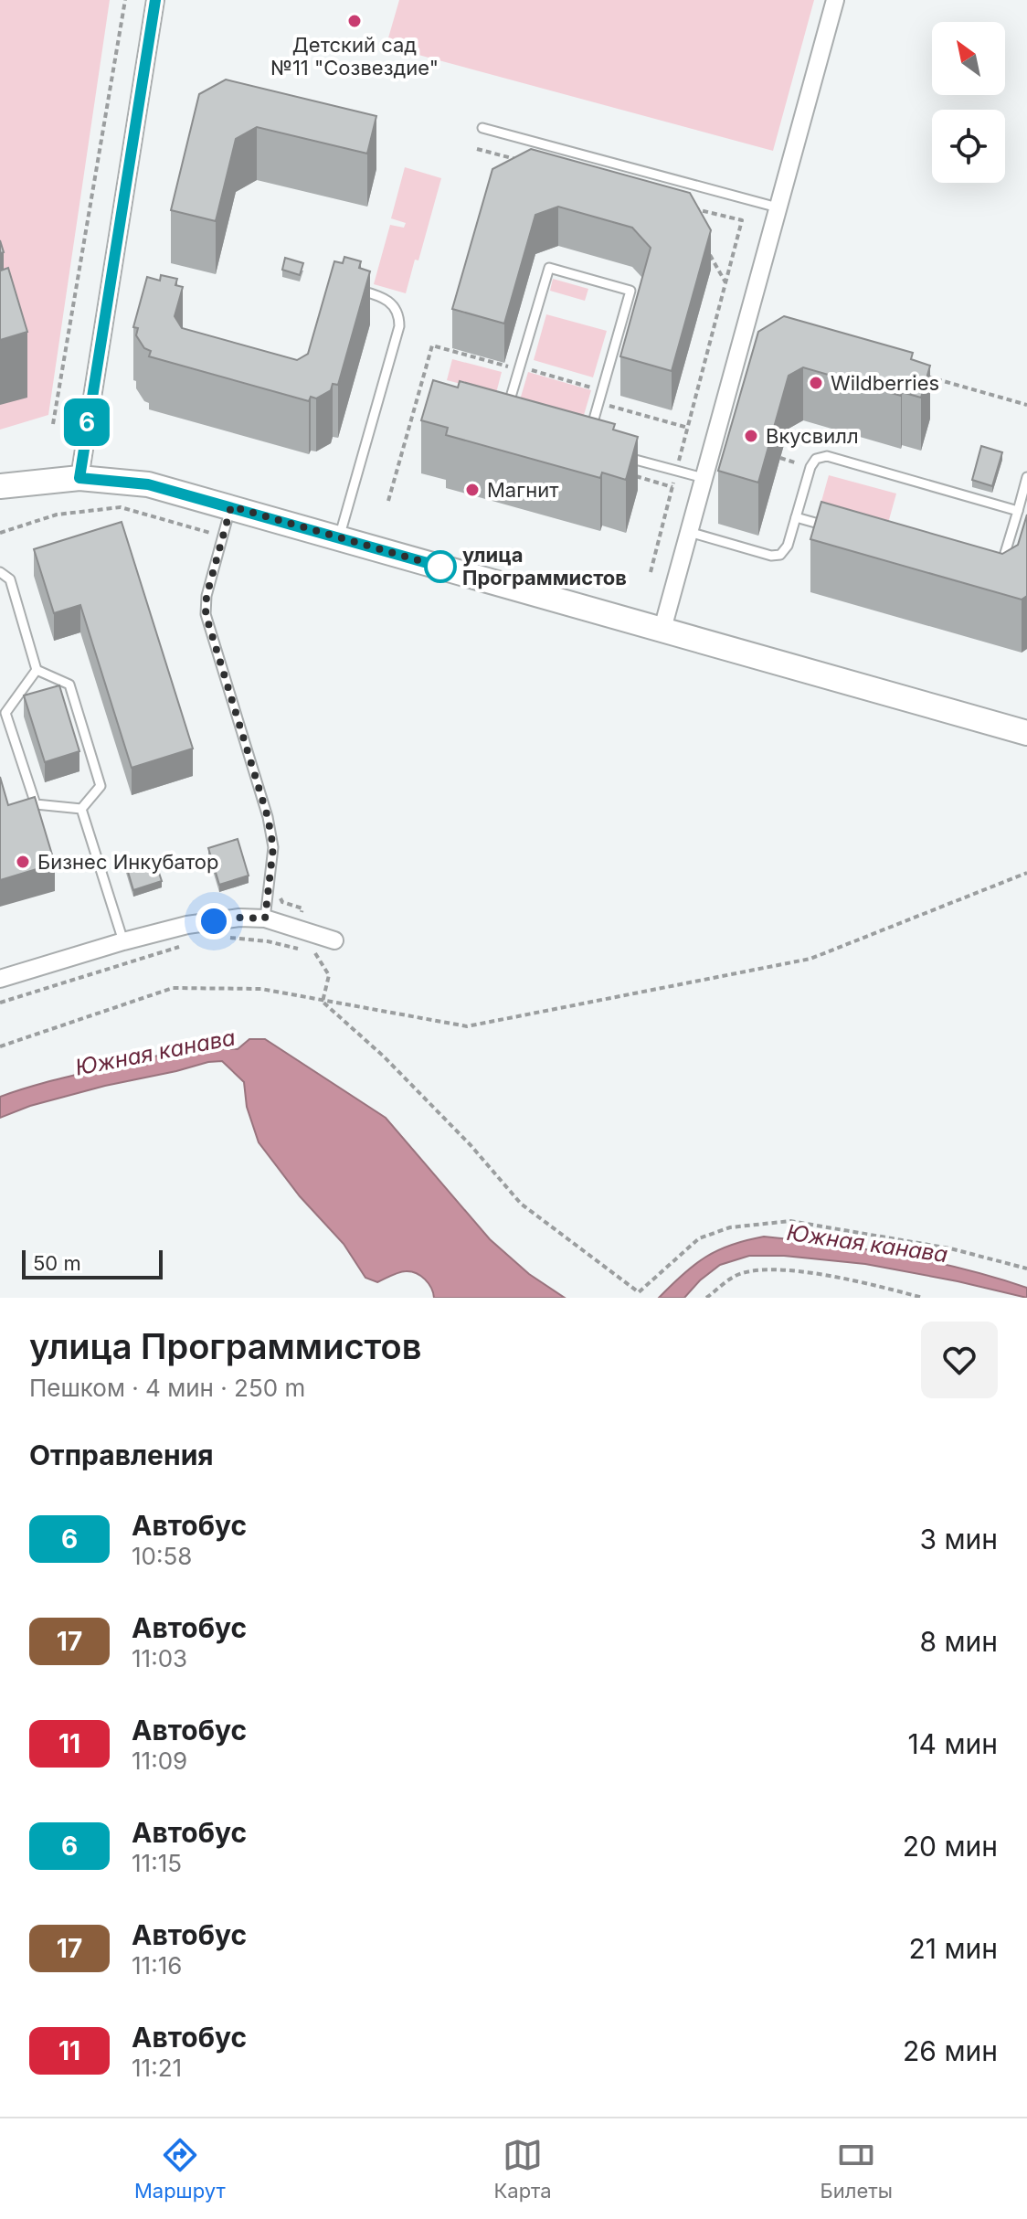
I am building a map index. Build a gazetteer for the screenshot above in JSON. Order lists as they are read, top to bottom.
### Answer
{
  "water": ["Южная канава"],
  "places": [
    "Детский сад №11 \"Созвездие\"",
    "Wildberries",
    "Вкусвилл",
    "Магнит",
    "улица Программистов",
    "Бизнес Инкубатор"
  ],
  "lines": ["bus line 6"],
  "scale_bar": "50 m",
  "north": "top left",
  "page": {
    "on_map": "6",
    "scale": "50 m",
    "heading": [
      ["улица Программистов", "Пешком · 4 мин · 250 m"],
      "Отправления"
    ],
    "list": [
      {
        "mark": "6",
        "name": "Автобус",
        "note": "10:58",
        "value": "3 мин"
      },
      {
        "mark": "17",
        "name": "Автобус",
        "note": "11:03",
        "value": "8 мин"
      },
      {
        "mark": "11",
        "name": "Автобус",
        "note": "11:09",
        "value": "14 мин"
      },
      {
        "mark": "6",
        "name": "Автобус",
        "note": "11:15",
        "value": "20 мин"
      },
      {
        "mark": "17",
        "name": "Автобус",
        "note": "11:16",
        "value": "21 мин"
      },
      {
        "mark": "11",
        "name": "Автобус",
        "note": "11:21",
        "value": "26 мин"
      }
    ],
    "tabs": ["Маршрут", "Карта", "Билеты"]
  }
}
